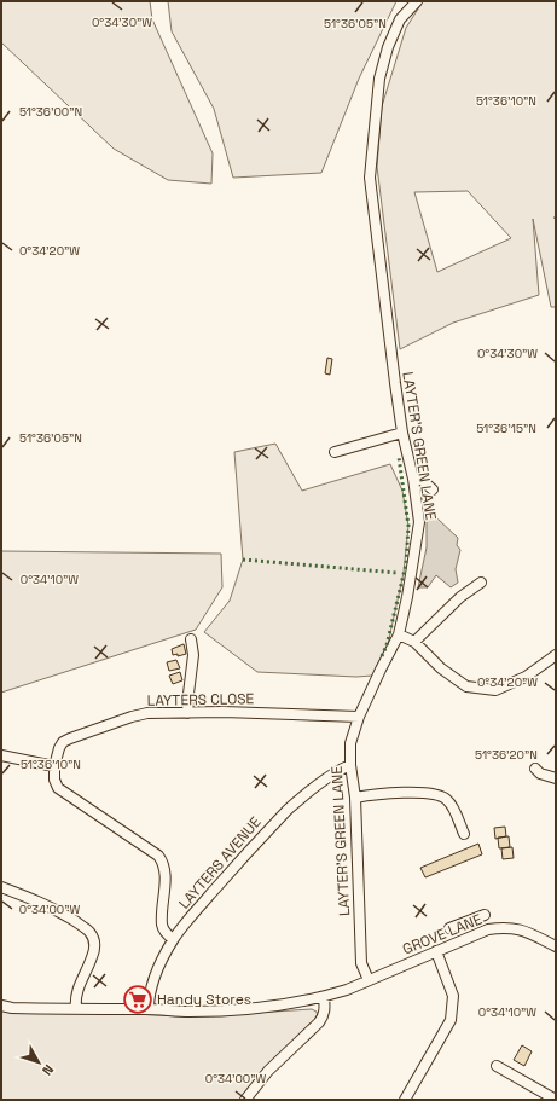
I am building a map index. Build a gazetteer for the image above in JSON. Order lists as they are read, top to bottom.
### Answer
{
  "streets": {
    "street": [
      "LAYTER'S GREEN LANE",
      "LAYTERS CLOSE",
      "LAYTERS AVENUE",
      "GROVE LANE"
    ]
  },
  "crossings": [
    ["LAYTER'S GREEN LANE", "LAYTERS CLOSE"],
    ["LAYTER'S GREEN LANE", "LAYTERS AVENUE"],
    ["LAYTER'S GREEN LANE", "GROVE LANE"],
    ["LAYTERS AVENUE", "GROVE LANE"]
  ],
  "places": {
    "supermarket": ["Handy Stores"]
  },
  "north": "bottom right",
  "coordinates": [
    "0°34'30\"W",
    "51°36'05\"N",
    "51°36'10\"N",
    "51°36'00\"N",
    "0°34'20\"W",
    "51°36'15\"N",
    "0°34'10\"W",
    "51°36'20\"N",
    "0°34'00\"W"
  ]
}
